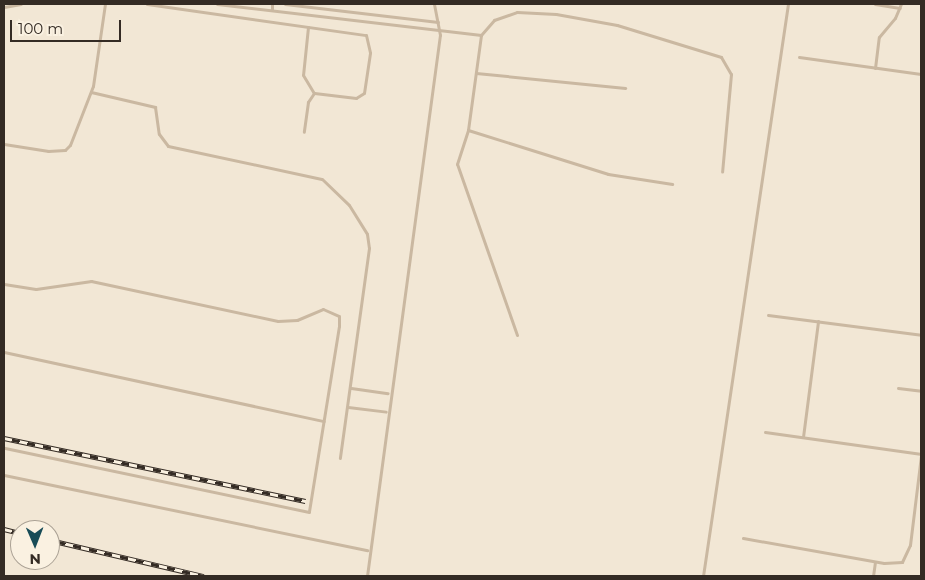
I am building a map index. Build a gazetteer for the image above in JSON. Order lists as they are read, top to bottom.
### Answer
{
  "scale_bar": "100 m",
  "north": "bottom"
}
